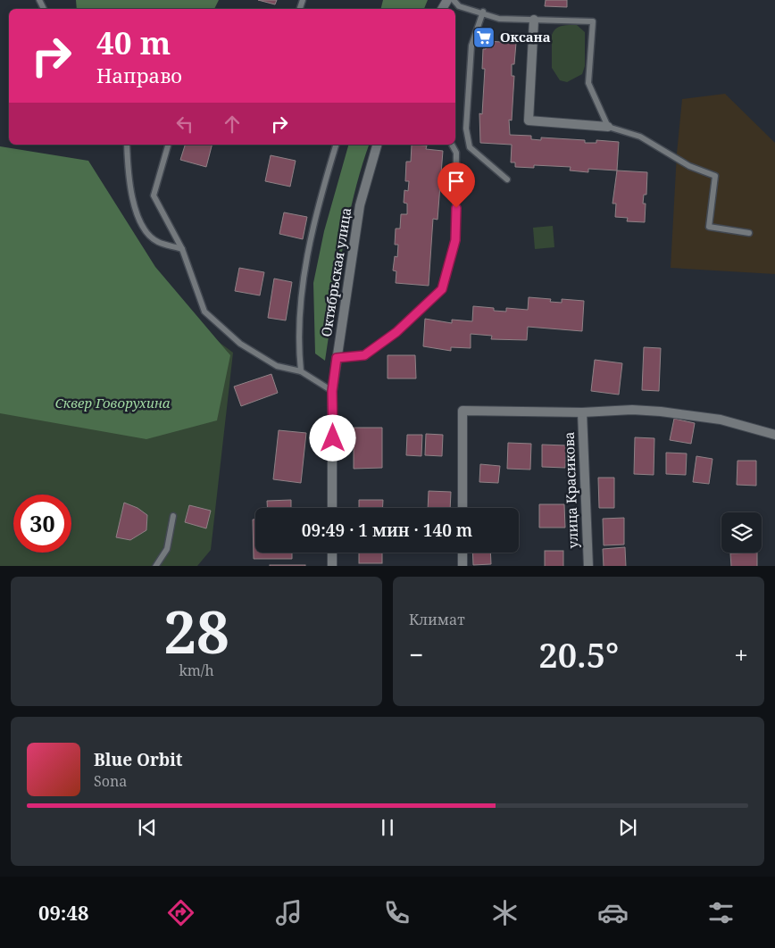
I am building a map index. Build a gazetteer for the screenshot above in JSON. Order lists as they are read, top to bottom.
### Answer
{
  "streets": {
    "street": ["Октябрьская улица", "улица Красикова"]
  },
  "parks": ["Сквер Говорухина"],
  "places": {
    "supermarket": ["Оксана"]
  },
  "page": {
    "turn": ["40 m", "Направо"],
    "limit": "30",
    "trip": "09:49 · 1 мин · 140 m",
    "tile": [
      ["28", "km/h"],
      "Климат"
    ],
    "heat": ["−", "20.5°", "+"],
    "song": ["Blue Orbit", "Sona"],
    "tabs": "09:48"
  }
}
